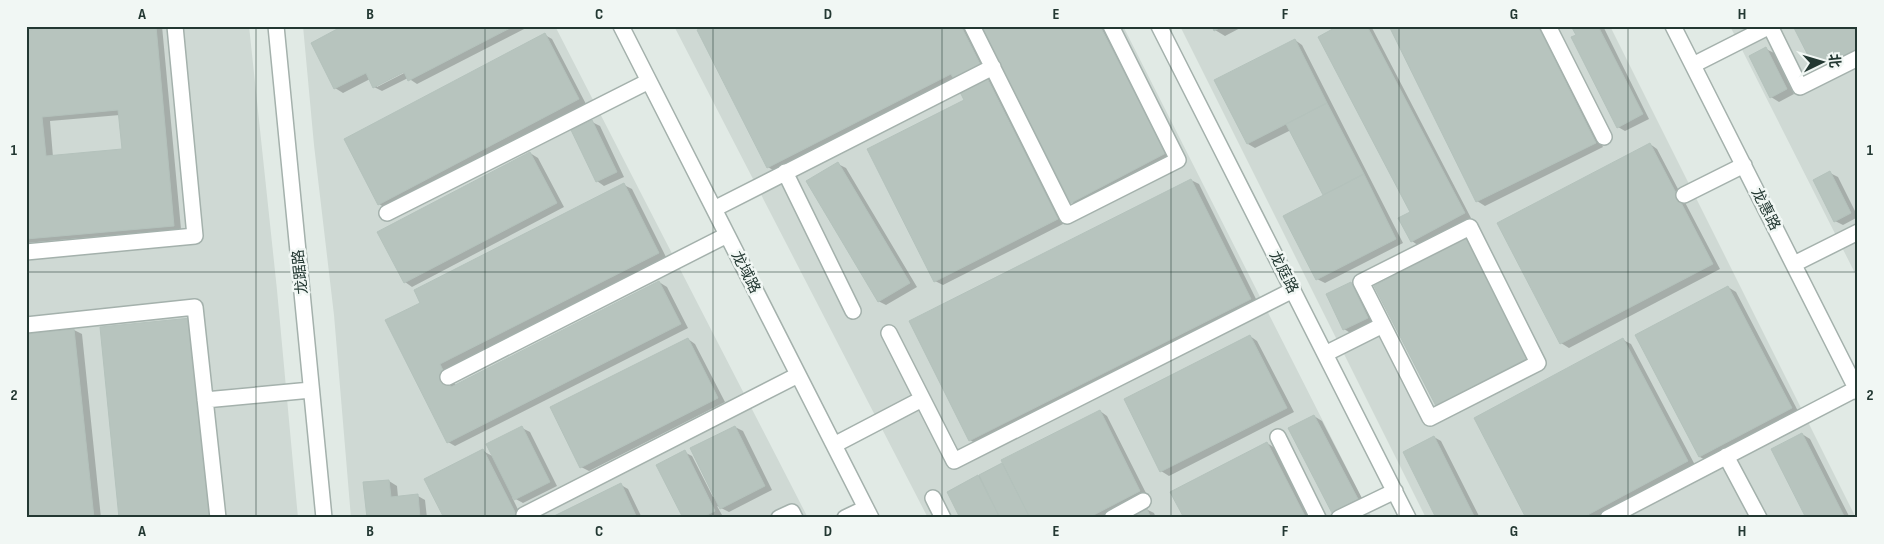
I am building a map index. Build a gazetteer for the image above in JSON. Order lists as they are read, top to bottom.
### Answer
{
  "streets": {
    "street": [
      "龙惠路",
      "龙踞路",
      "龙域路",
      "龙庭路"
    ]
  },
  "north": "right",
  "grid": {
    "columns": [
      "A",
      "B",
      "C",
      "D",
      "E",
      "F",
      "G",
      "H"
    ],
    "rows": ["1", "2"]
  }
}
